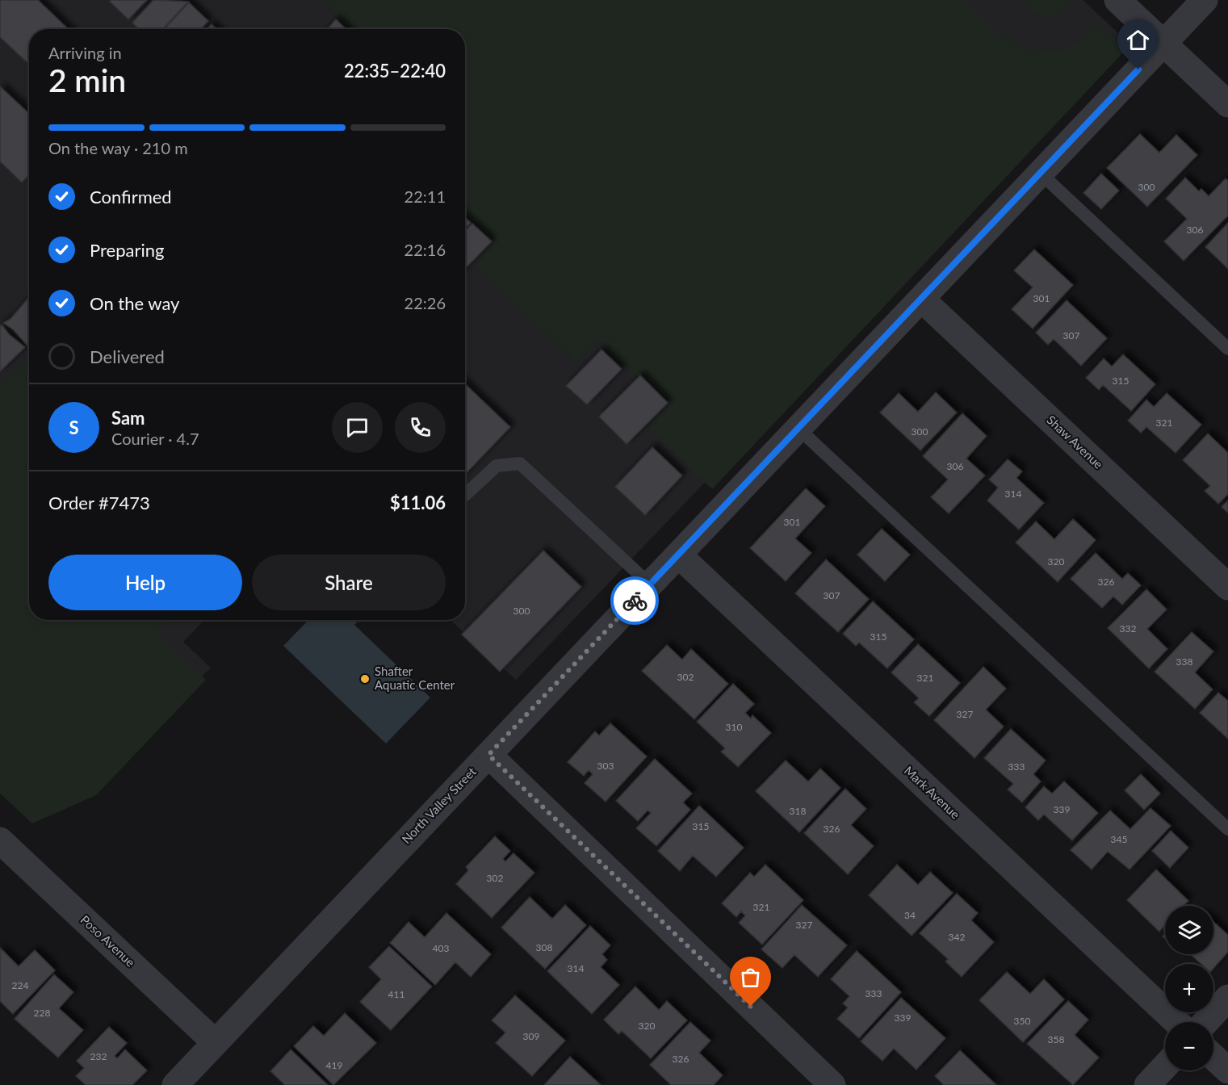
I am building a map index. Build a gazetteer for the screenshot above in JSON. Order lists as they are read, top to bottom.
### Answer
{
  "streets": {
    "street": [
      "Shaw Avenue",
      "Mark Avenue",
      "North Valley Street",
      "Poso Avenue"
    ]
  },
  "crossings": [
    ["Shaw Avenue", "North Valley Street"],
    ["Mark Avenue", "North Valley Street"],
    ["North Valley Street", "Poso Avenue"]
  ],
  "places": ["Shafter Aquatic Center"],
  "house_numbers": [
    "300",
    "306",
    "301",
    "307",
    "315",
    "321",
    "300",
    "306",
    "314",
    "301",
    "320",
    "326",
    "307",
    "300",
    "332",
    "315",
    "338",
    "302",
    "321",
    "327",
    "310",
    "303",
    "333",
    "339",
    "318",
    "315",
    "326",
    "345",
    "302",
    "321",
    "34",
    "327",
    "342",
    "308",
    "403",
    "314",
    "224",
    "333",
    "411",
    "228",
    "339",
    "350",
    "320",
    "309",
    "358",
    "232",
    "326",
    "419"
  ],
  "page": {
    "heading": ["2 min", "Arriving in", "22:35–22:40"],
    "panel": [
      "Sam",
      "Courier · 4.7",
      "Order #7473",
      "$11.06"
    ],
    "bar": "On the way · 210 m",
    "list": [
      ["Confirmed", "22:11"],
      ["Preparing", "22:16"],
      ["On the way", "22:26"],
      "Delivered"
    ],
    "round": "S",
    "buttons": ["Help", "Share"],
    "map_buttons": ["+", "−"]
  }
}
